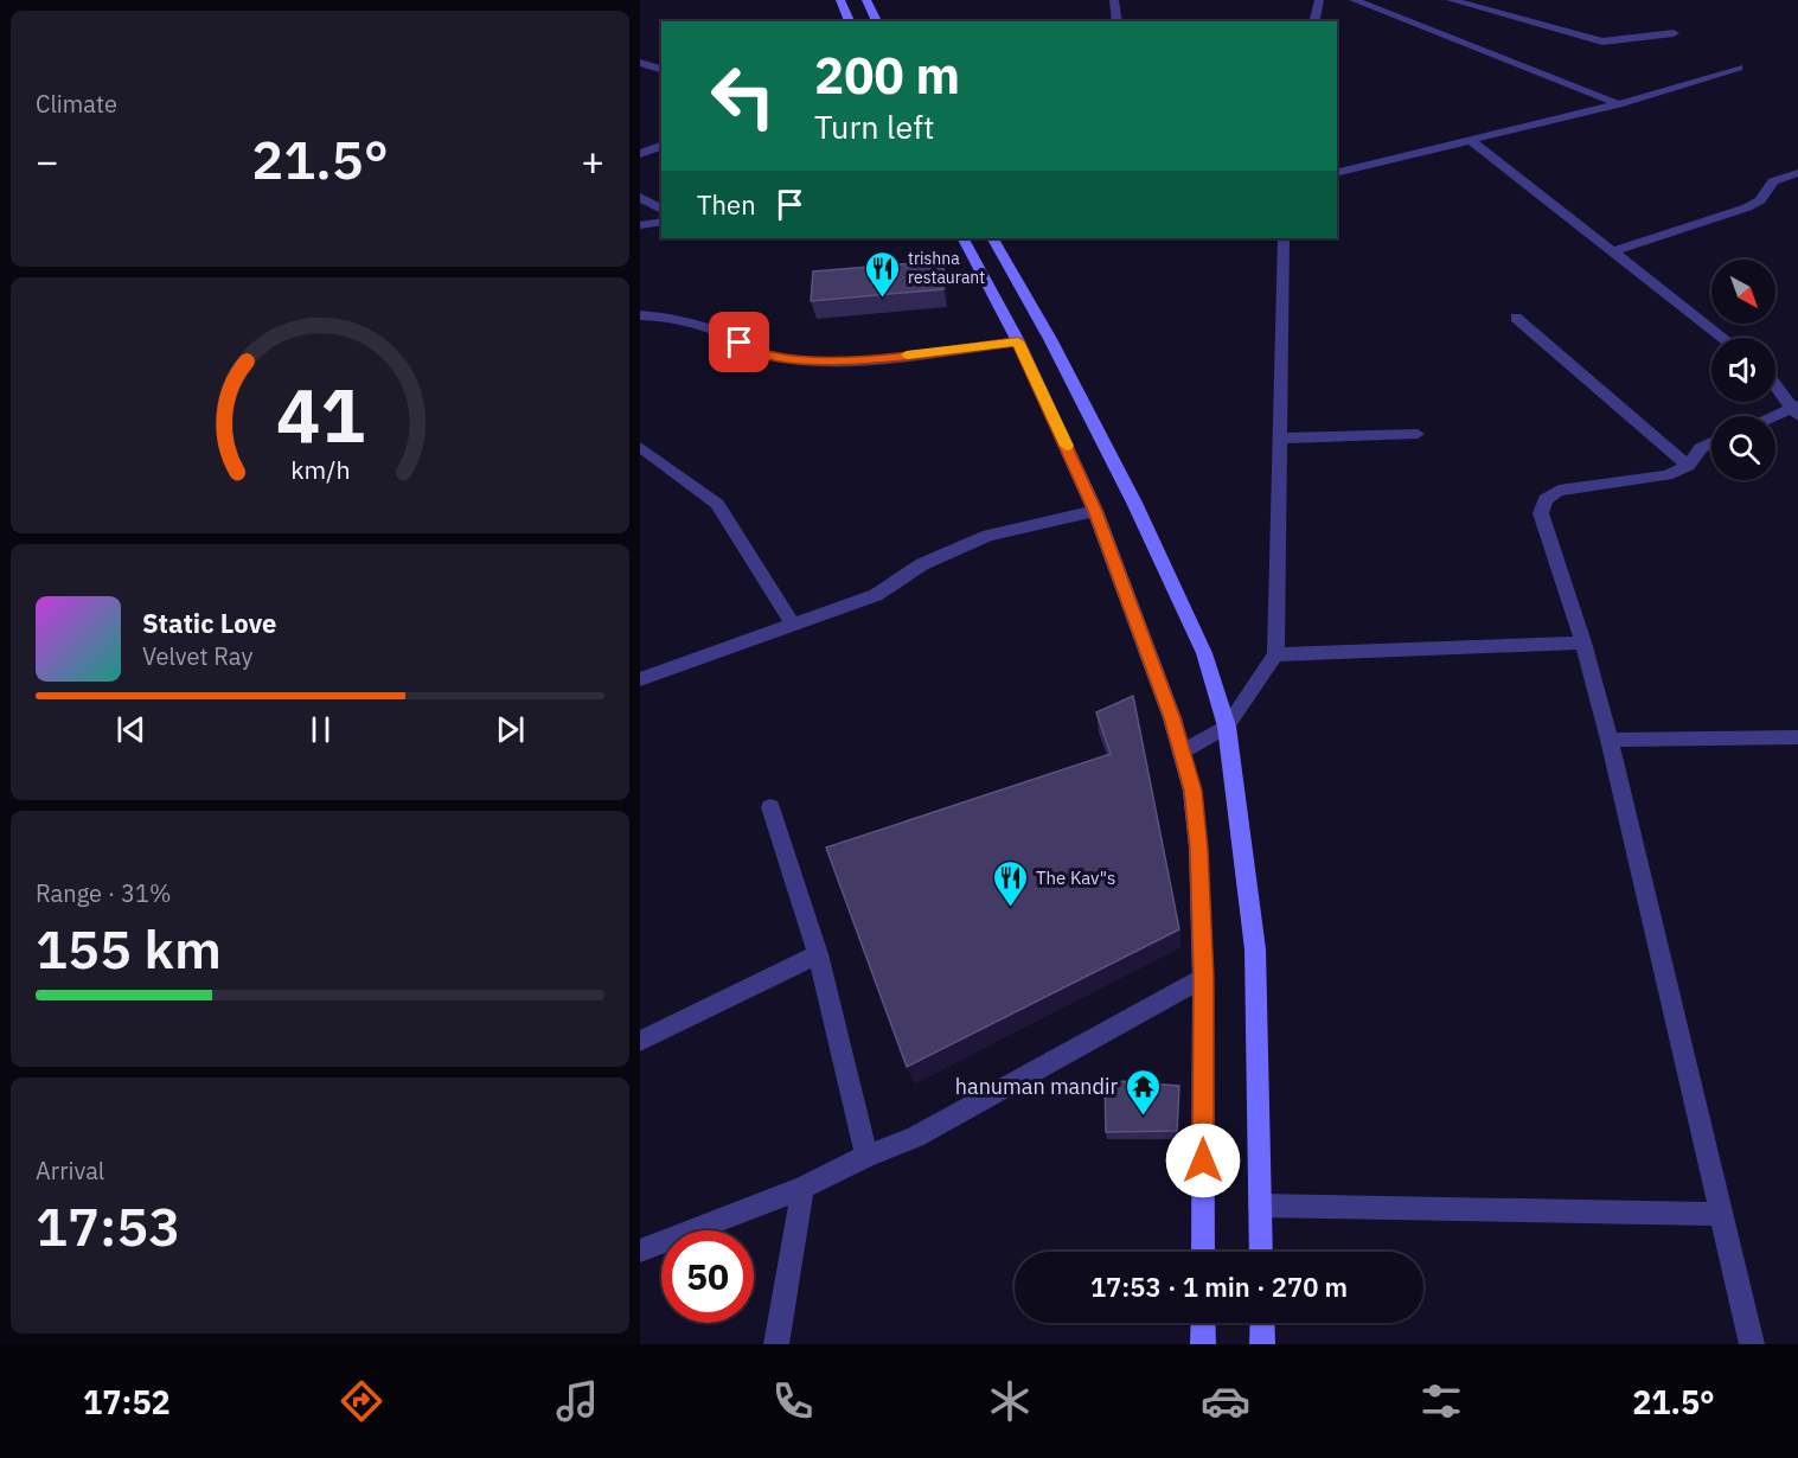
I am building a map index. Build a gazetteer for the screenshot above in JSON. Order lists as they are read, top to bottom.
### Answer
{
  "places": {
    "restaurant": ["trishna restaurant", "The Kav\"s"],
    "temple": ["hanuman mandir"]
  },
  "north": "bottom right",
  "page": {
    "tile": [
      "Climate",
      ["Range · 31%", "155 km"],
      ["Arrival", "17:53"]
    ],
    "turn": ["200 m", "Turn left"],
    "heat": ["−", "21.5°", "+"],
    "then": "Then",
    "song": ["Static Love", "Velvet Ray"],
    "limit": "50",
    "trip": "17:53 · 1 min · 270 m",
    "tabs": ["17:52", "21.5°"],
    "gauge": ["41", "km/h"]
  }
}
